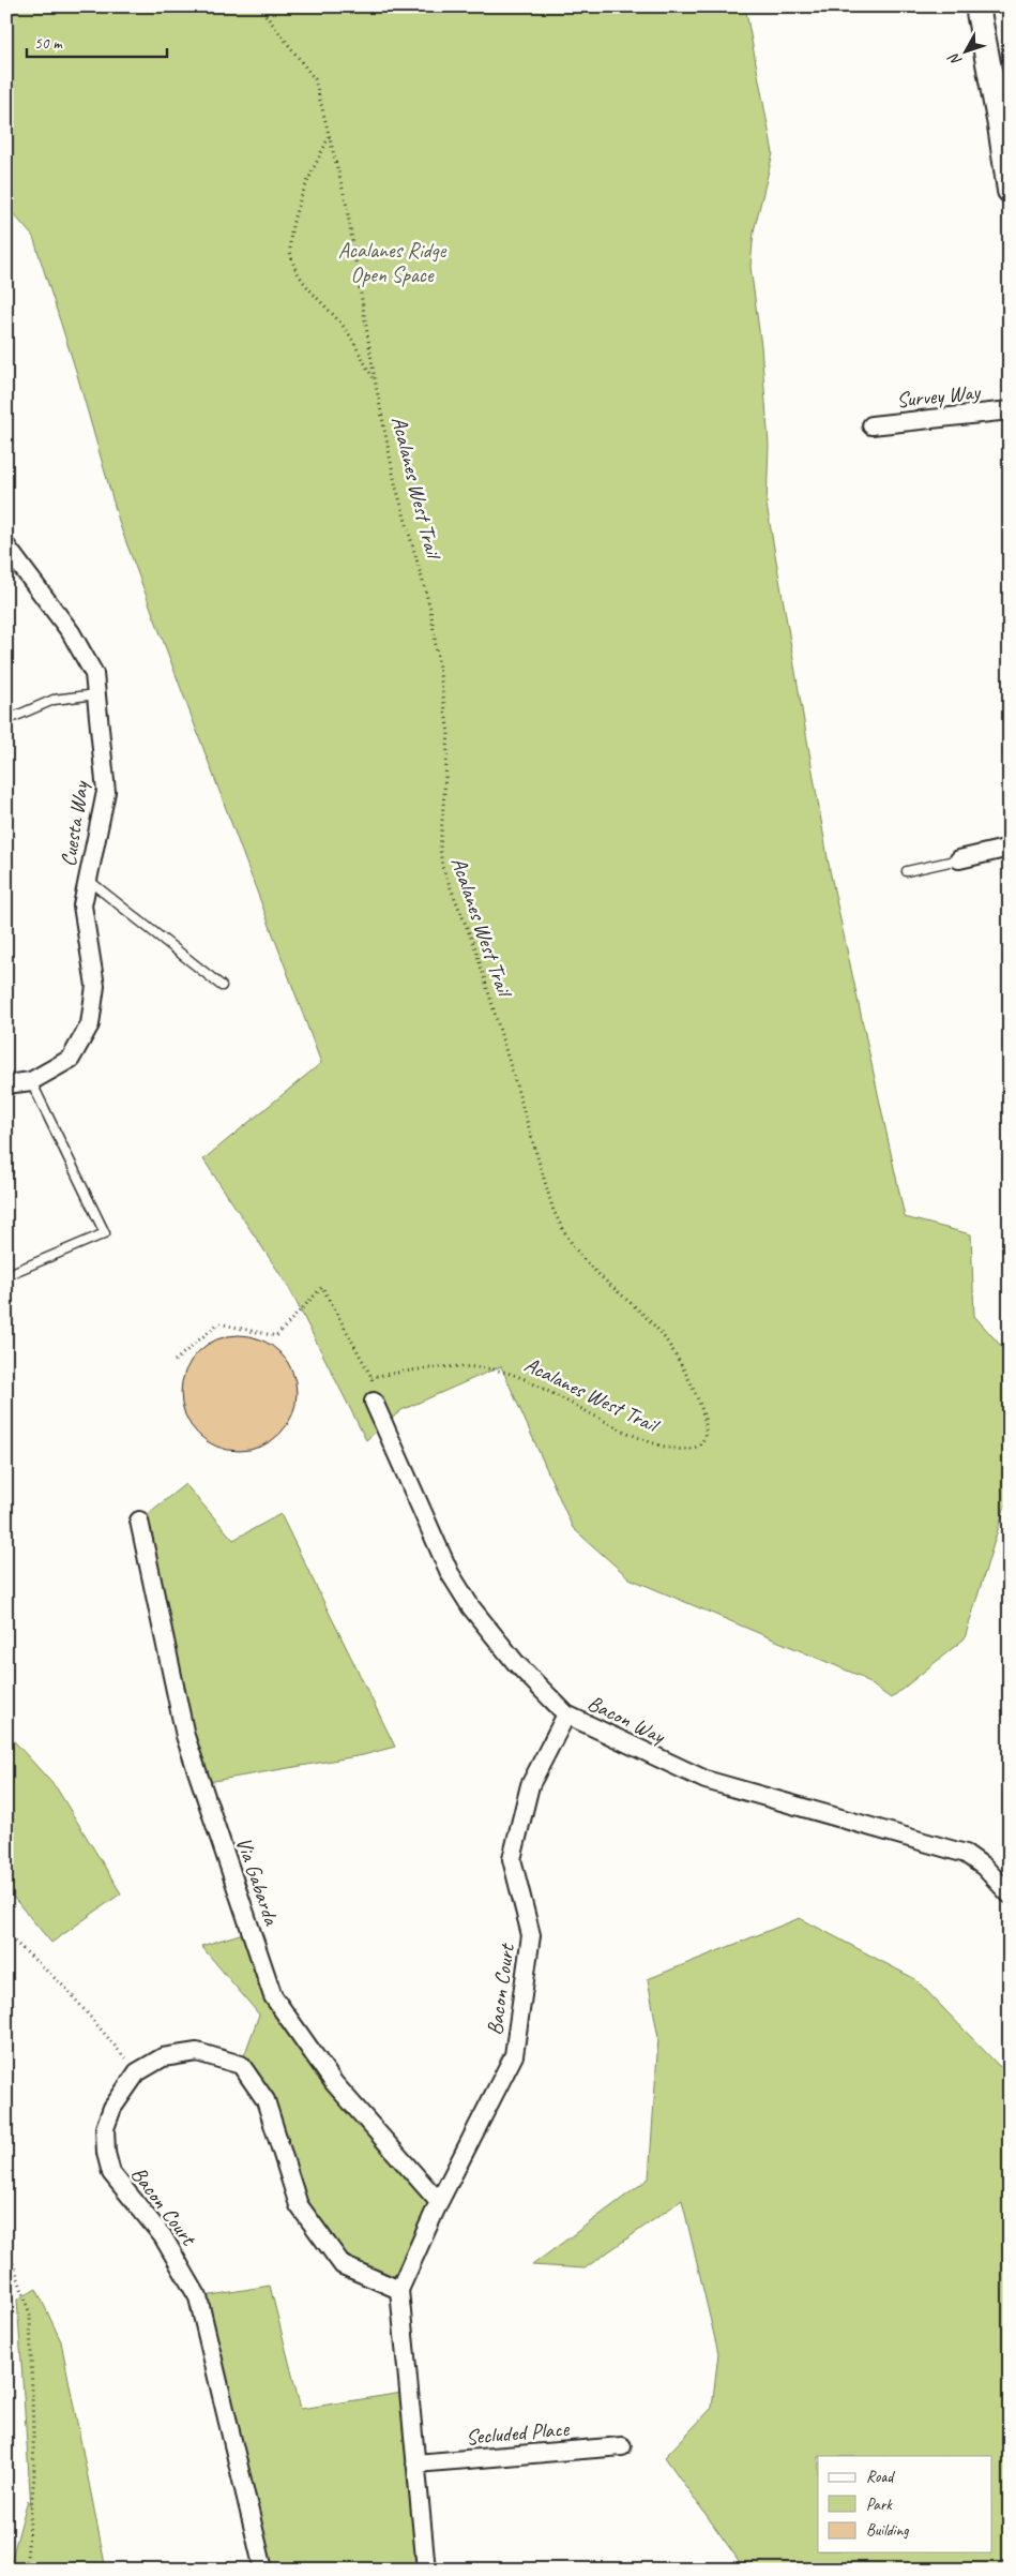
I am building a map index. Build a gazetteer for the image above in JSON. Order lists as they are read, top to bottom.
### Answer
{
  "streets": {
    "street": [
      "Survey Way",
      "Cuesta Way",
      "Bacon Way",
      "Via Gabarda",
      "Bacon Court",
      "Secluded Place"
    ],
    "path": ["Acalanes West Trail"]
  },
  "crossings": [
    ["Bacon Way", "Bacon Court"],
    ["Via Gabarda", "Bacon Court"],
    ["Bacon Court", "Secluded Place"]
  ],
  "parks": ["Acalanes Ridge Open Space"],
  "legend": ["Road", "Park", "Building"],
  "scale_bar": "50 m",
  "north": "bottom left"
}
